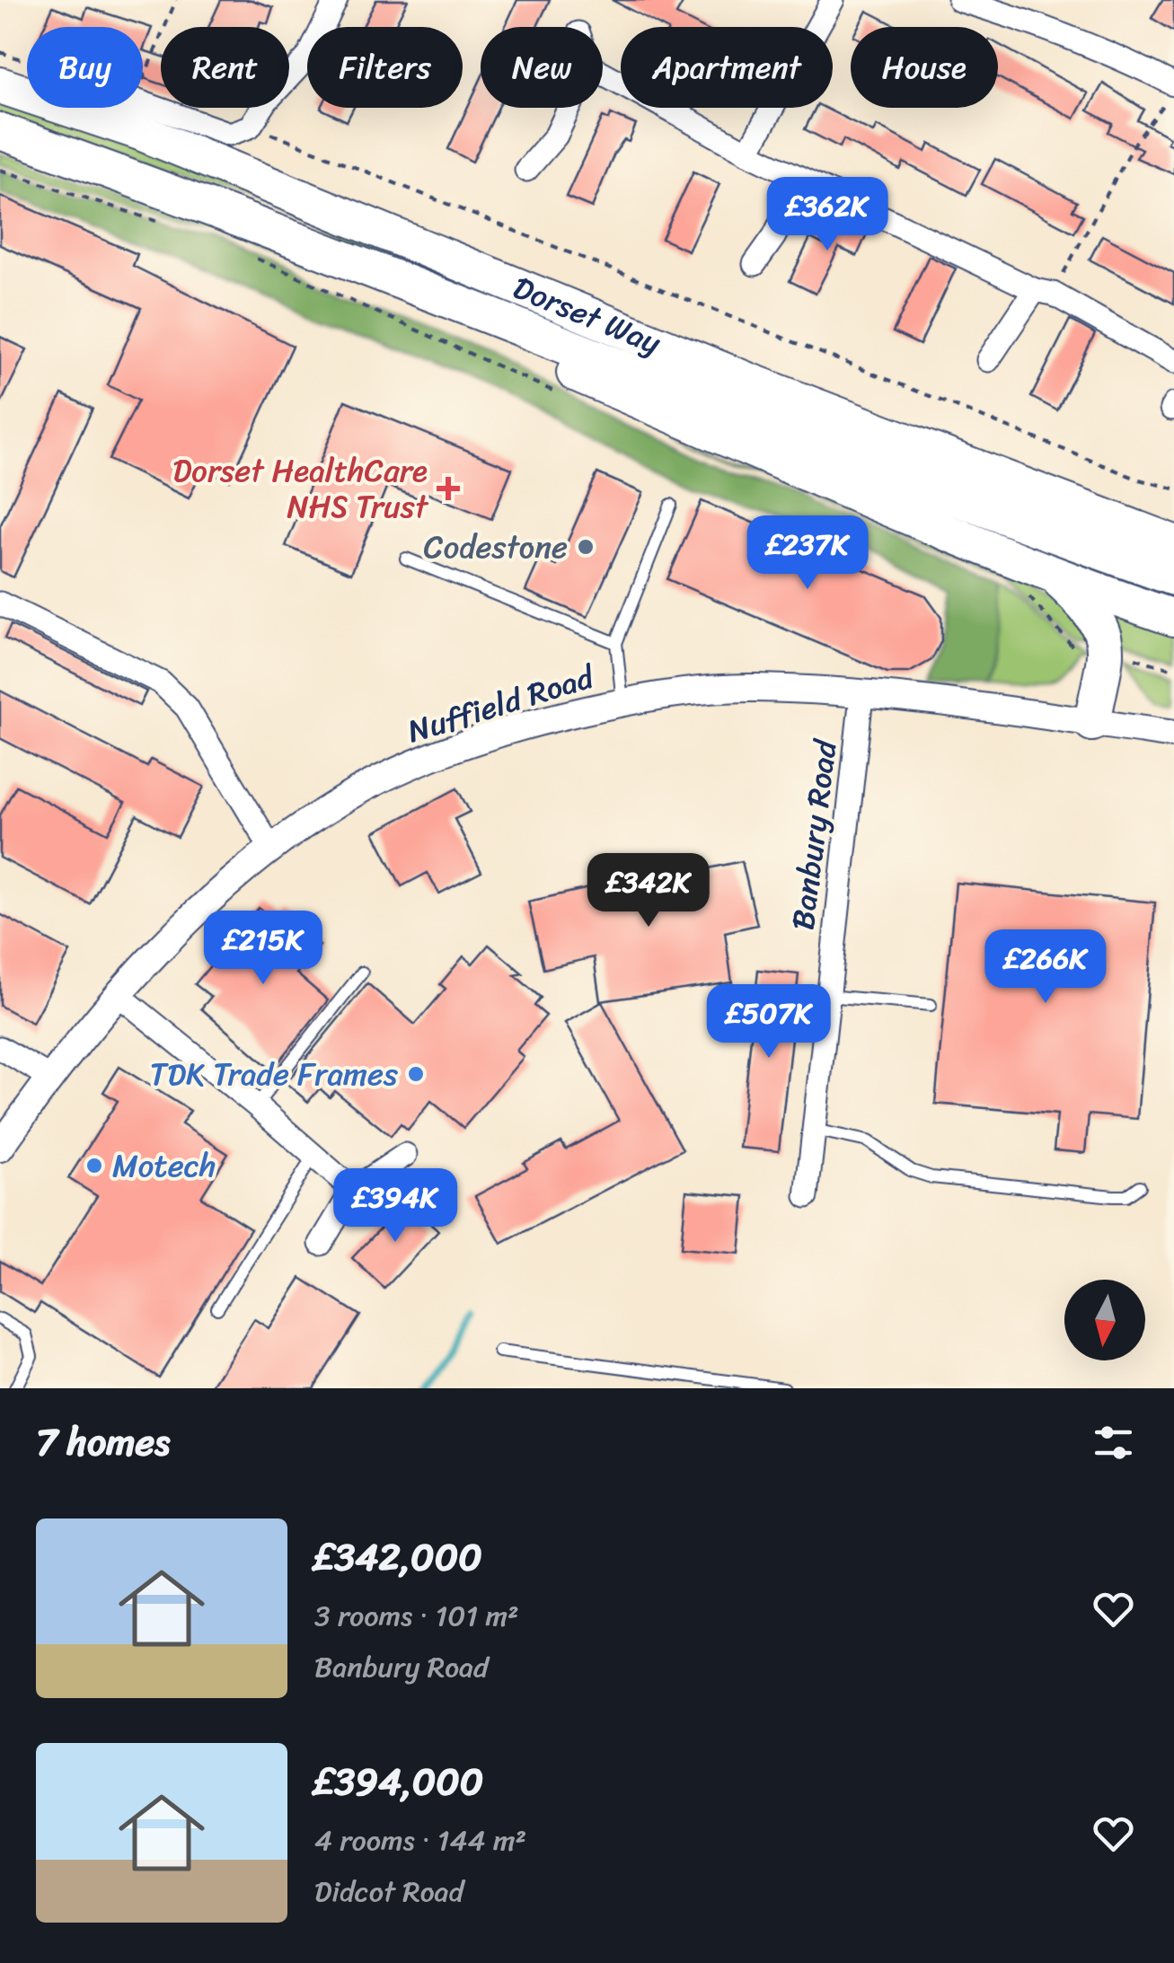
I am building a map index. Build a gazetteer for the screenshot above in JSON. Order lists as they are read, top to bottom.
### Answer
{
  "streets": {
    "highway": ["Dorset Way"],
    "street": ["Nuffield Road", "Banbury Road"]
  },
  "crossings": [
    ["Nuffield Road", "Banbury Road"]
  ],
  "places": {
    "health": ["Dorset HealthCare NHS Trust"],
    "other": ["Codestone", "TDK Trade Frames", "Motech"]
  },
  "north": "bottom",
  "page": {
    "chip": [
      "Buy",
      "Rent",
      "Filters",
      "New",
      "Apartment",
      "House"
    ],
    "price": [
      "£362K",
      "£237K",
      "£342K",
      "£215K",
      "£266K",
      "£507K",
      "£394K"
    ],
    "heading": "7 homes",
    "list": [
      {
        "name": "£342,000",
        "note": "3 rooms · 101 m² · Banbury Road"
      },
      {
        "name": "£394,000",
        "note": "4 rooms · 144 m² · Didcot Road"
      }
    ]
  }
}
